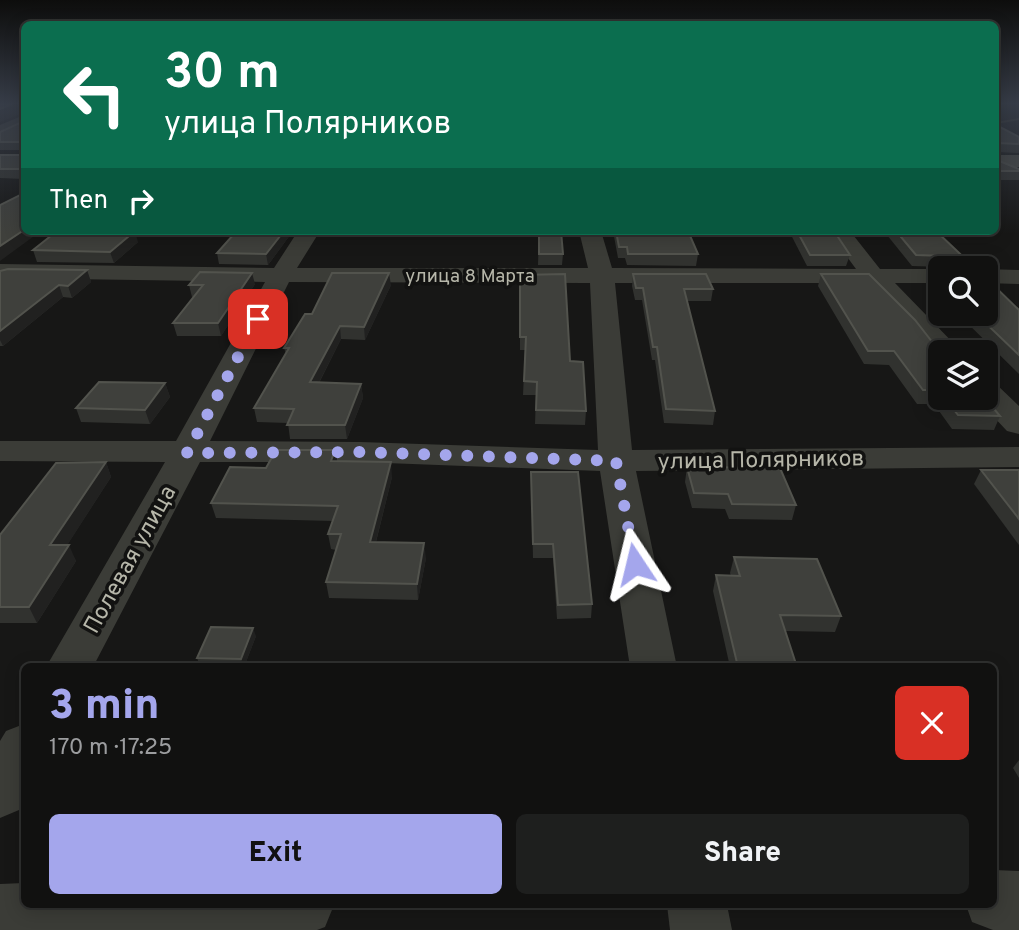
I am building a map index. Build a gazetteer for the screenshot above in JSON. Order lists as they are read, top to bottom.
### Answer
{
  "streets": {
    "street": ["улица 8 Марта", "улица Полярников", "Полевая улица"]
  },
  "crossings": [
    ["улица 8 Марта", "Полевая улица"],
    ["улица Полярников", "Полевая улица"]
  ],
  "page": {
    "turn": ["30 m", "улица Полярников"],
    "then": "Then",
    "heading": ["3 min", "170 m · 17:25"],
    "buttons": ["Exit", "Share"]
  }
}
